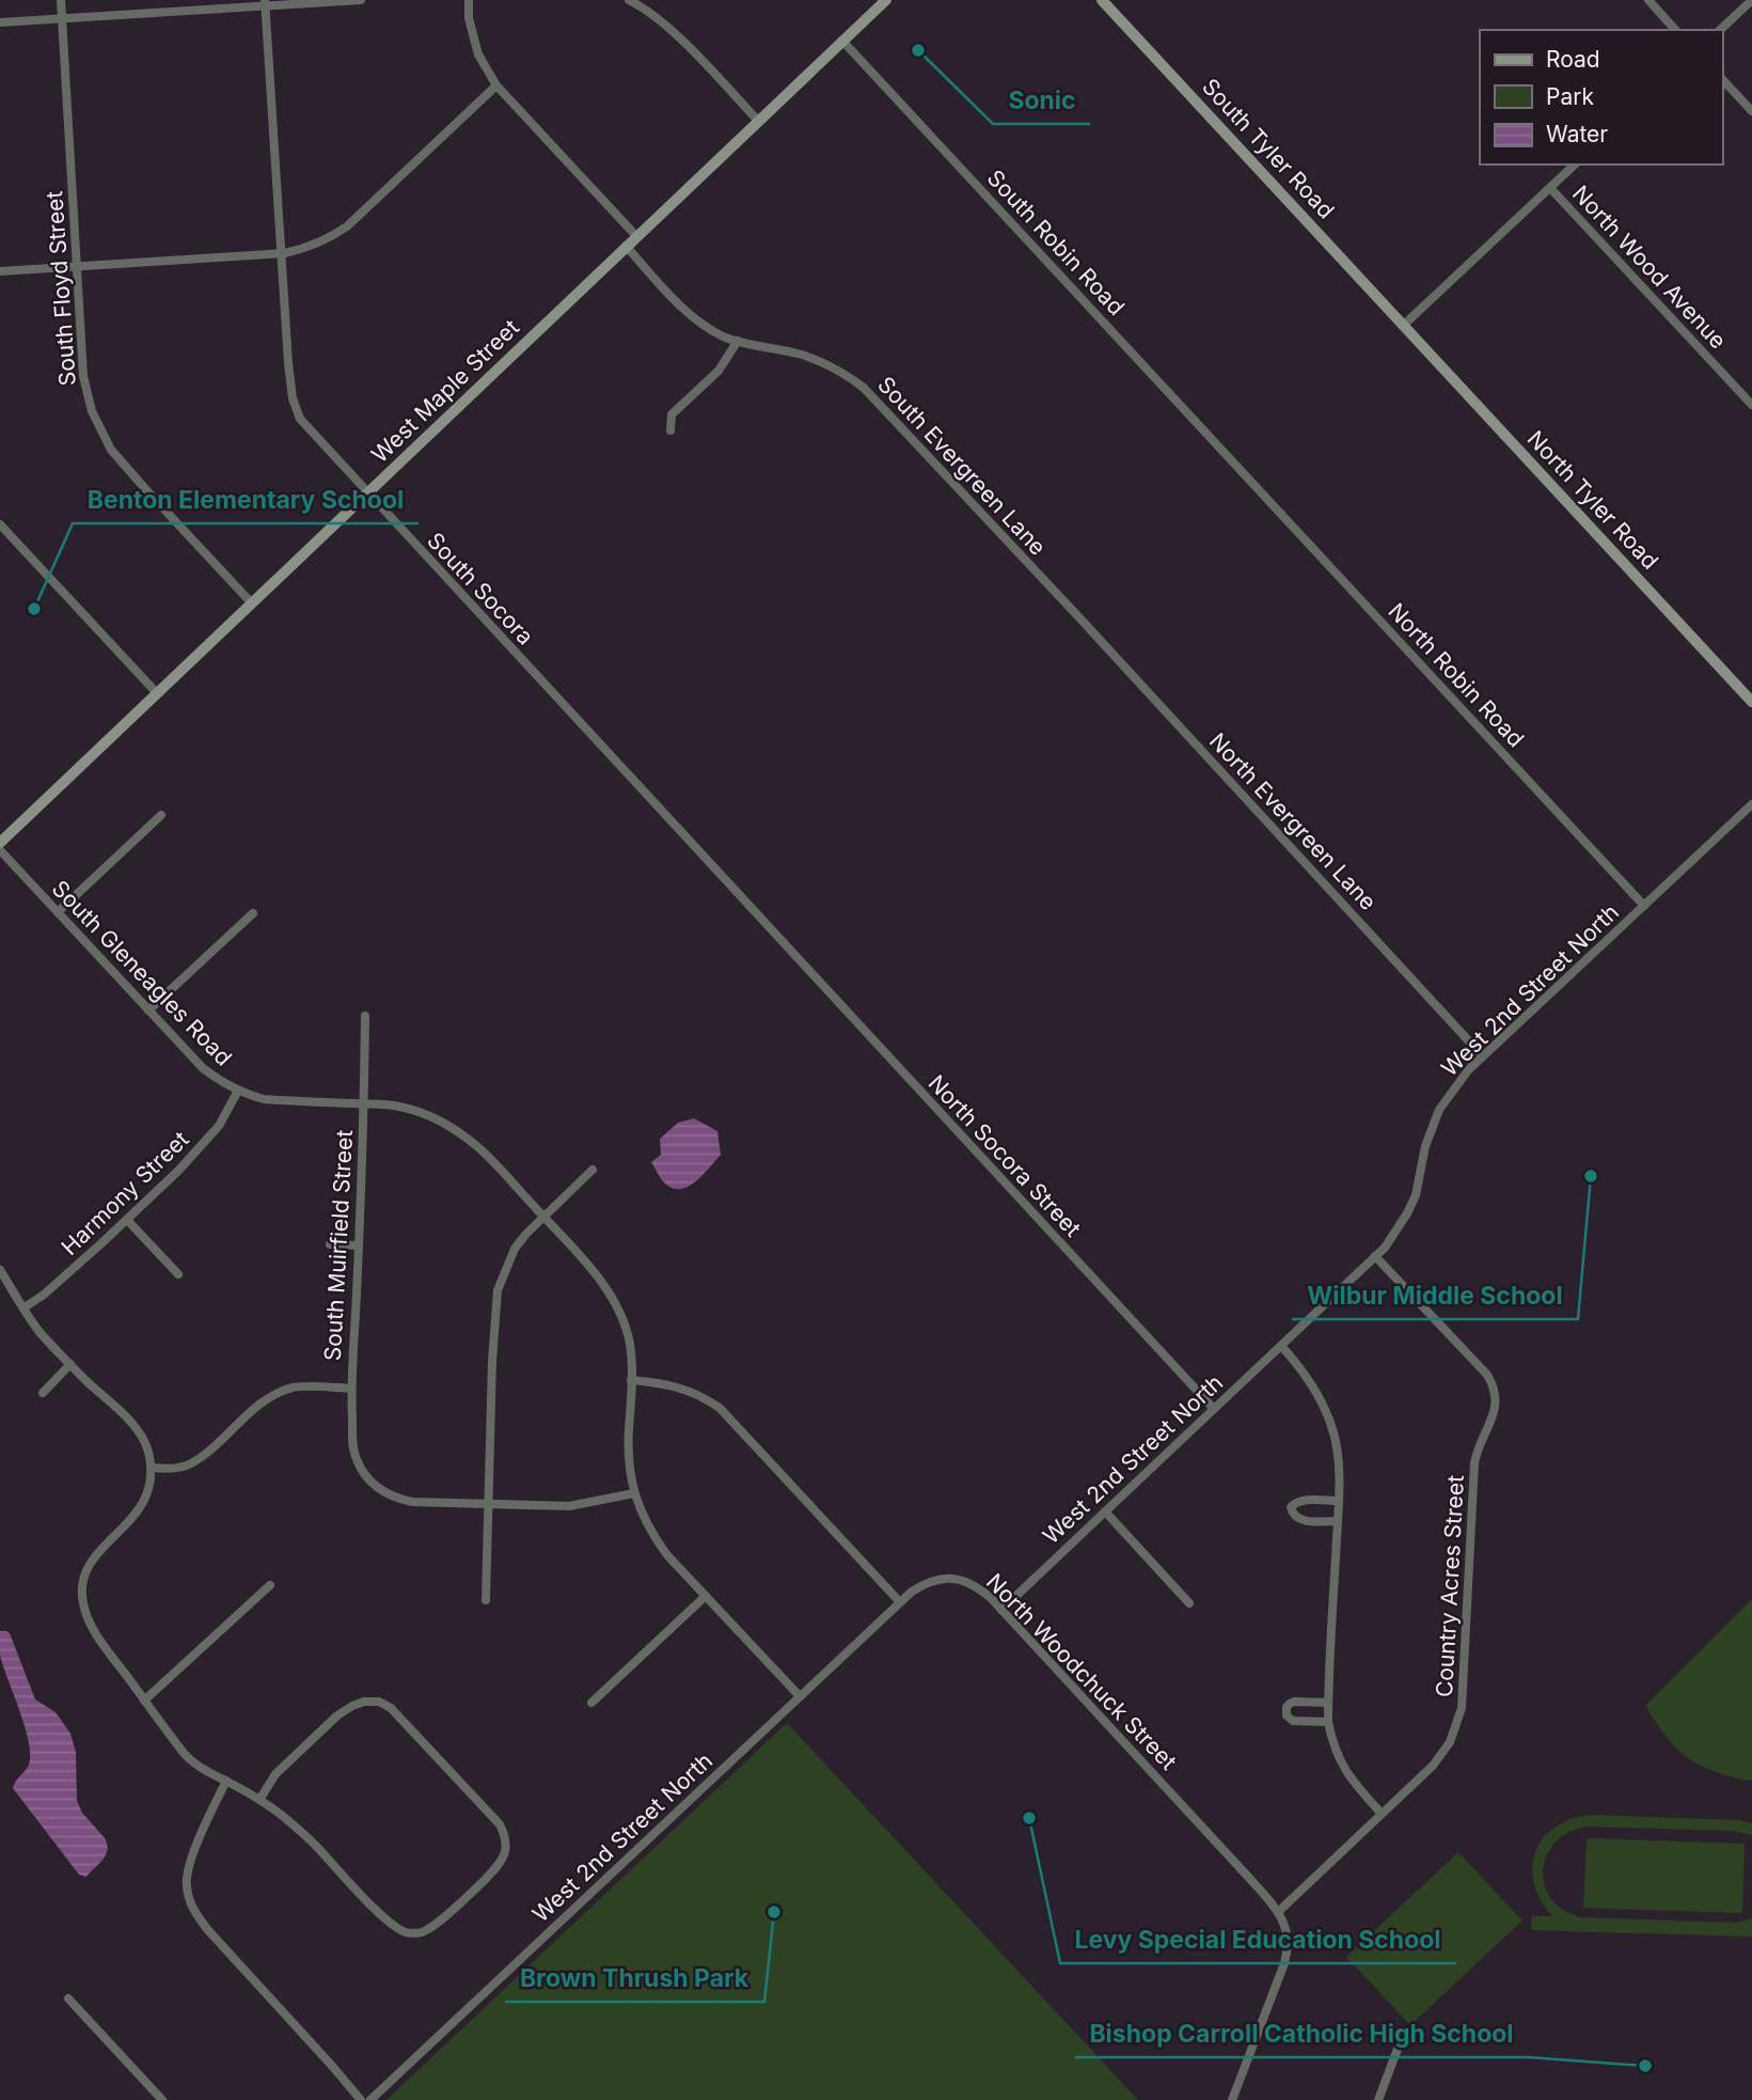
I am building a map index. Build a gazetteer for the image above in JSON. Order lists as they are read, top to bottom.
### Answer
{
  "streets": {
    "main road": ["South Tyler Road", "West Maple Street", "North Tyler Road"],
    "street": [
      "South Robin Road",
      "North Wood Avenue",
      "South Floyd Street",
      "South Evergreen Lane",
      "South Socora",
      "North Robin Road",
      "North Evergreen Lane",
      "South Gleneagles Road",
      "West 2nd Street North",
      "North Socora Street",
      "Harmony Street",
      "South Muirfield Street",
      "Country Acres Street",
      "North Woodchuck Street"
    ]
  },
  "crossings": [
    ["South Tyler Road", "North Tyler Road"],
    ["South Robin Road", "West Maple Street"],
    ["South Robin Road", "North Robin Road"],
    ["South Floyd Street", "West Maple Street"],
    ["West Maple Street", "South Evergreen Lane"],
    ["West Maple Street", "South Socora"],
    ["South Evergreen Lane", "North Evergreen Lane"],
    ["South Socora", "North Socora Street"],
    ["North Robin Road", "West 2nd Street North"],
    ["North Evergreen Lane", "West 2nd Street North"],
    ["South Gleneagles Road", "West 2nd Street North"],
    ["South Gleneagles Road", "Harmony Street"],
    ["South Gleneagles Road", "South Muirfield Street"],
    ["West 2nd Street North", "North Socora Street"],
    ["West 2nd Street North", "Country Acres Street"],
    ["West 2nd Street North", "North Woodchuck Street"],
    ["Country Acres Street", "North Woodchuck Street"]
  ],
  "places": [
    "Sonic",
    "Benton Elementary School",
    "Wilbur Middle School",
    "Levy Special Education School",
    "Brown Thrush Park",
    "Bishop Carroll Catholic High School"
  ],
  "legend": ["Road", "Park", "Water"]
}
